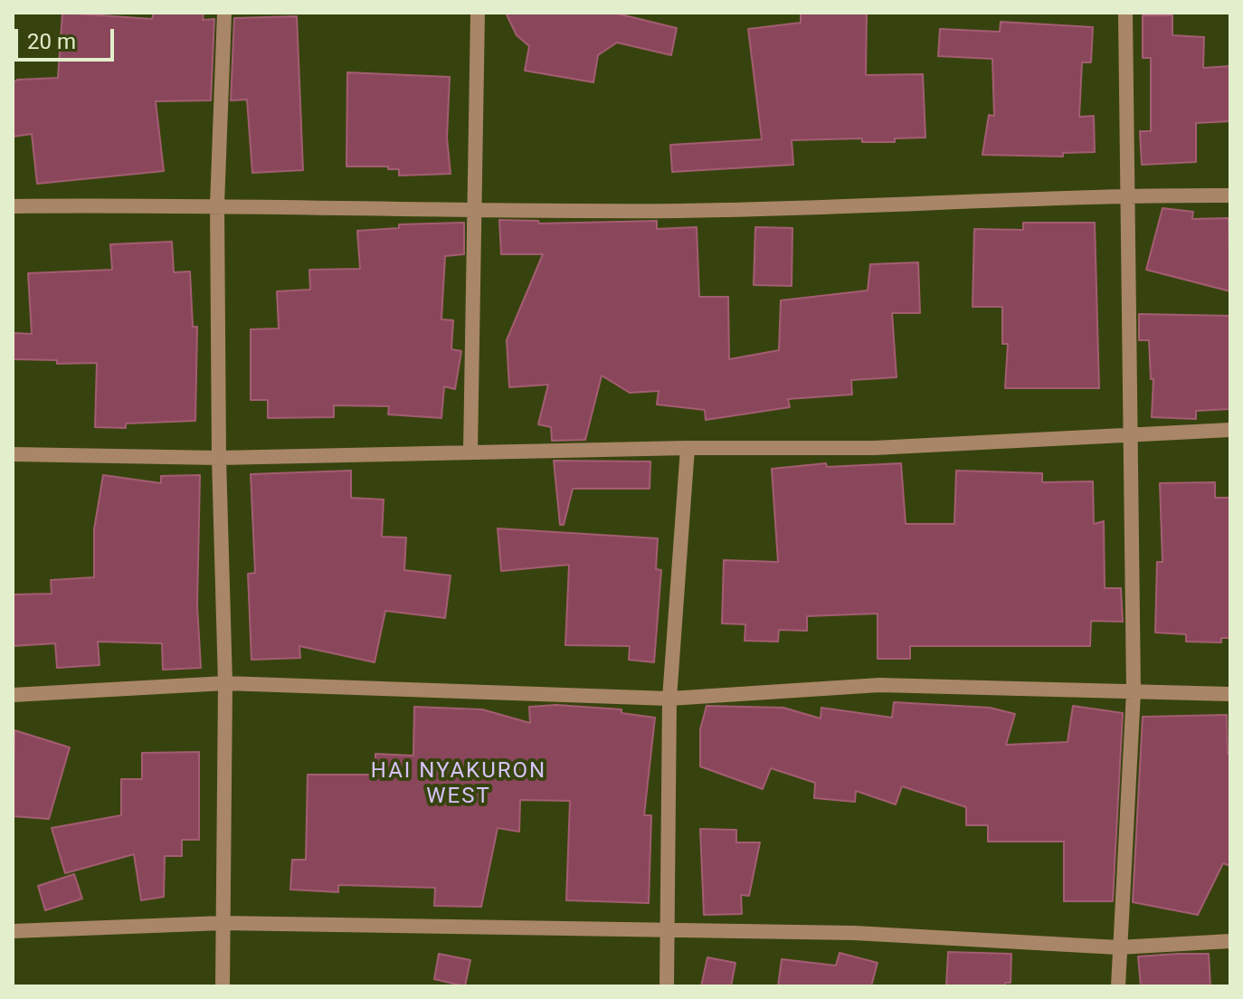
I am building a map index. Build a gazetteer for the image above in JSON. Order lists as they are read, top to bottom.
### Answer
{
  "districts": ["HAI NYAKURON WEST"],
  "scale_bar": "20 m"
}
